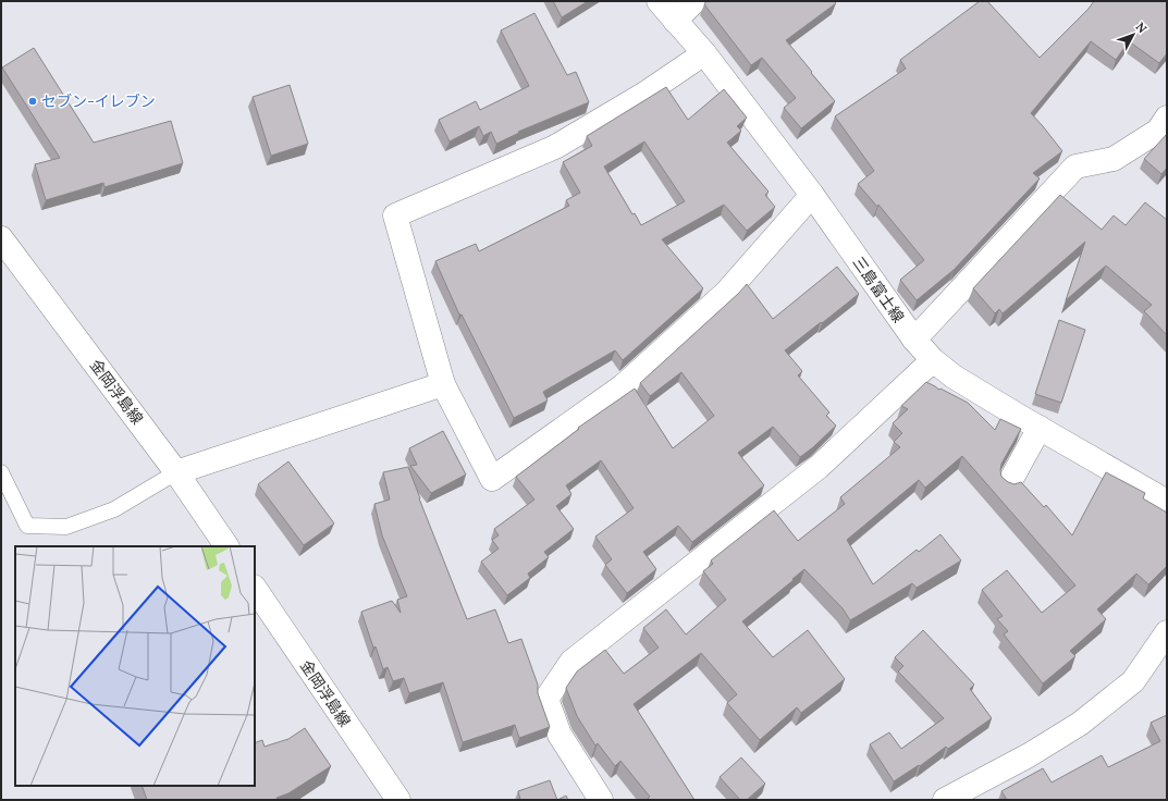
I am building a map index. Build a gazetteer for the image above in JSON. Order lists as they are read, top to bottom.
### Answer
{
  "streets": {
    "street": ["三島富士線", "金岡浮島線"]
  },
  "places": ["セブン-イレブン"],
  "north": "top right"
}
